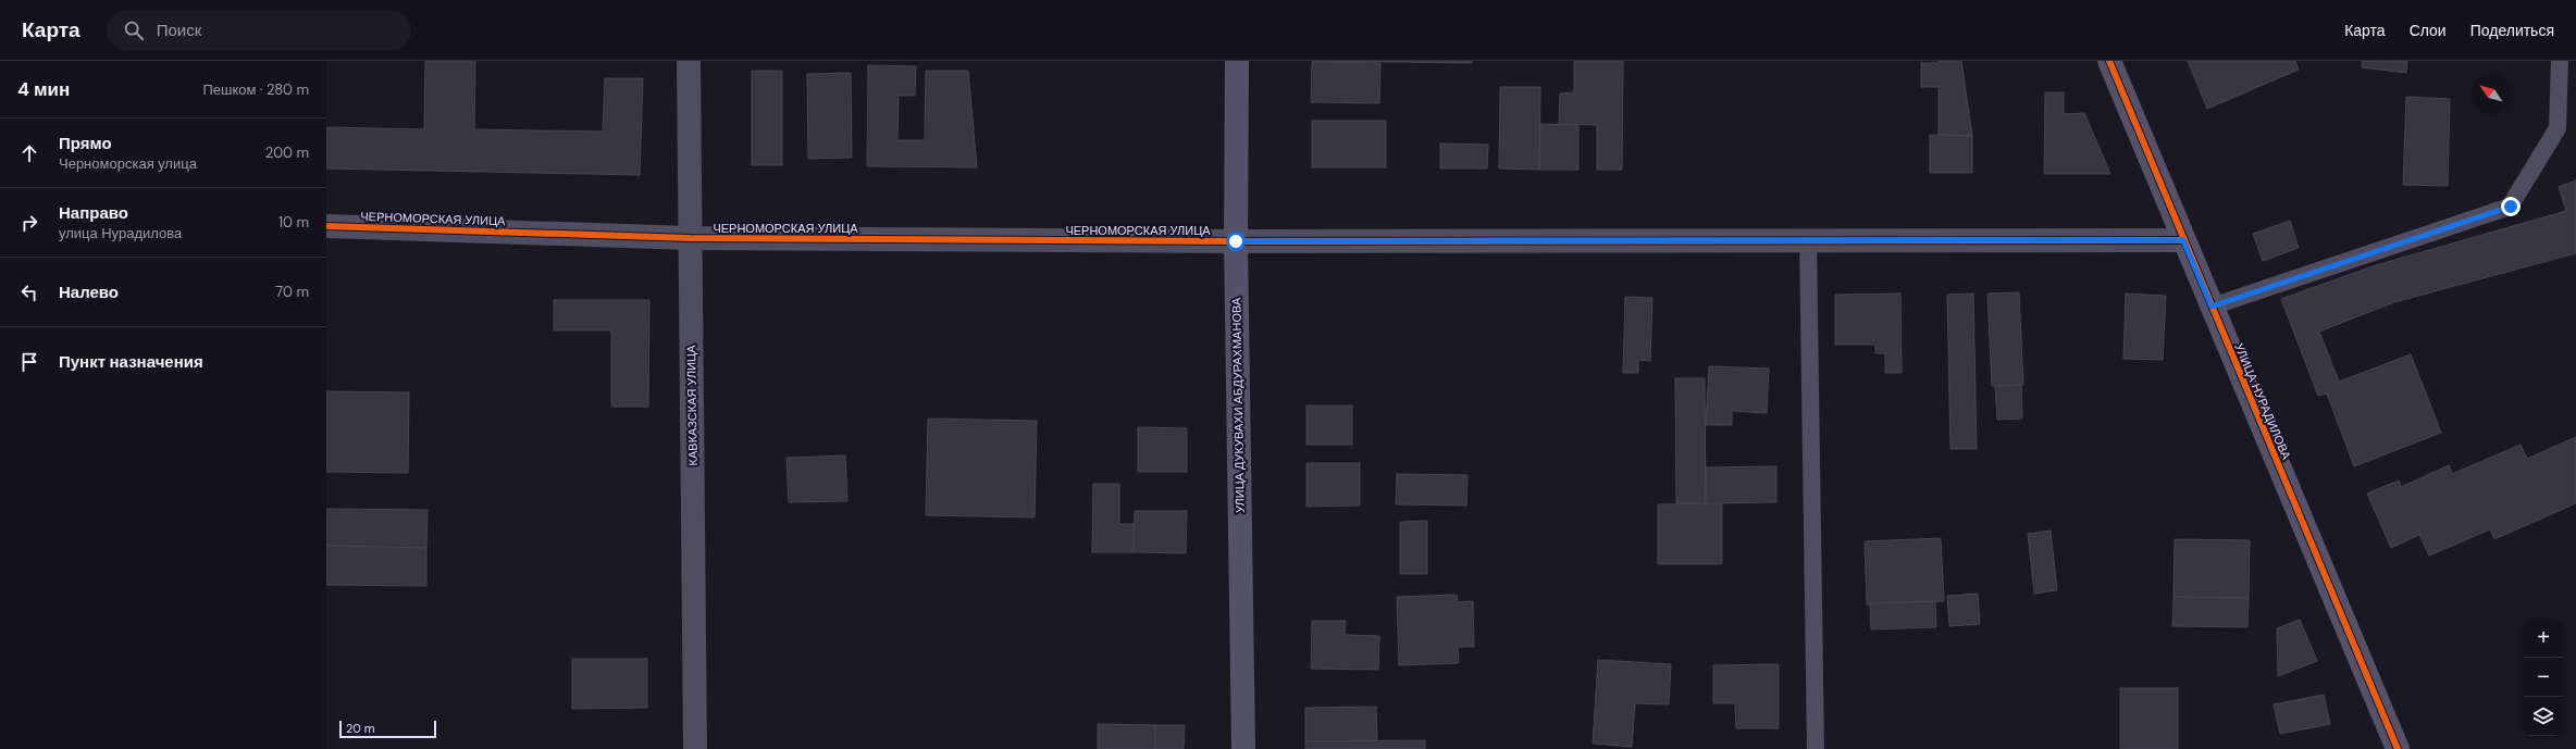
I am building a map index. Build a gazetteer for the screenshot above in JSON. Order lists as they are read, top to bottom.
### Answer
{
  "streets": {
    "street": [
      "ЧЕРНОМОРСКАЯ УЛИЦА",
      "УЛИЦА НУРАДИЛОВА",
      "КАВКАЗСКАЯ УЛИЦА",
      "УЛИЦА ДУКУВАХИ АБДУРАХМАНОВА"
    ]
  },
  "crossings": [
    ["ЧЕРНОМОРСКАЯ УЛИЦА", "УЛИЦА НУРАДИЛОВА"],
    ["ЧЕРНОМОРСКАЯ УЛИЦА", "КАВКАЗСКАЯ УЛИЦА"],
    ["ЧЕРНОМОРСКАЯ УЛИЦА", "УЛИЦА ДУКУВАХИ АБДУРАХМАНОВА"]
  ],
  "scale_bar": "20 m",
  "north": "top left",
  "page": {
    "header": "Карта",
    "search": "Поиск",
    "nav": ["Карта", "Слои", "Поделиться"],
    "heading": ["4 мин", "Пешком · 280 m"],
    "list": [
      ["Прямо", "Черноморская улица", "200 m"],
      ["Направо", "улица Нурадилова", "10 m"],
      ["Налево", "70 m"],
      "Пункт назначения"
    ],
    "map_buttons": ["+", "−"],
    "scale": "20 m"
  }
}
